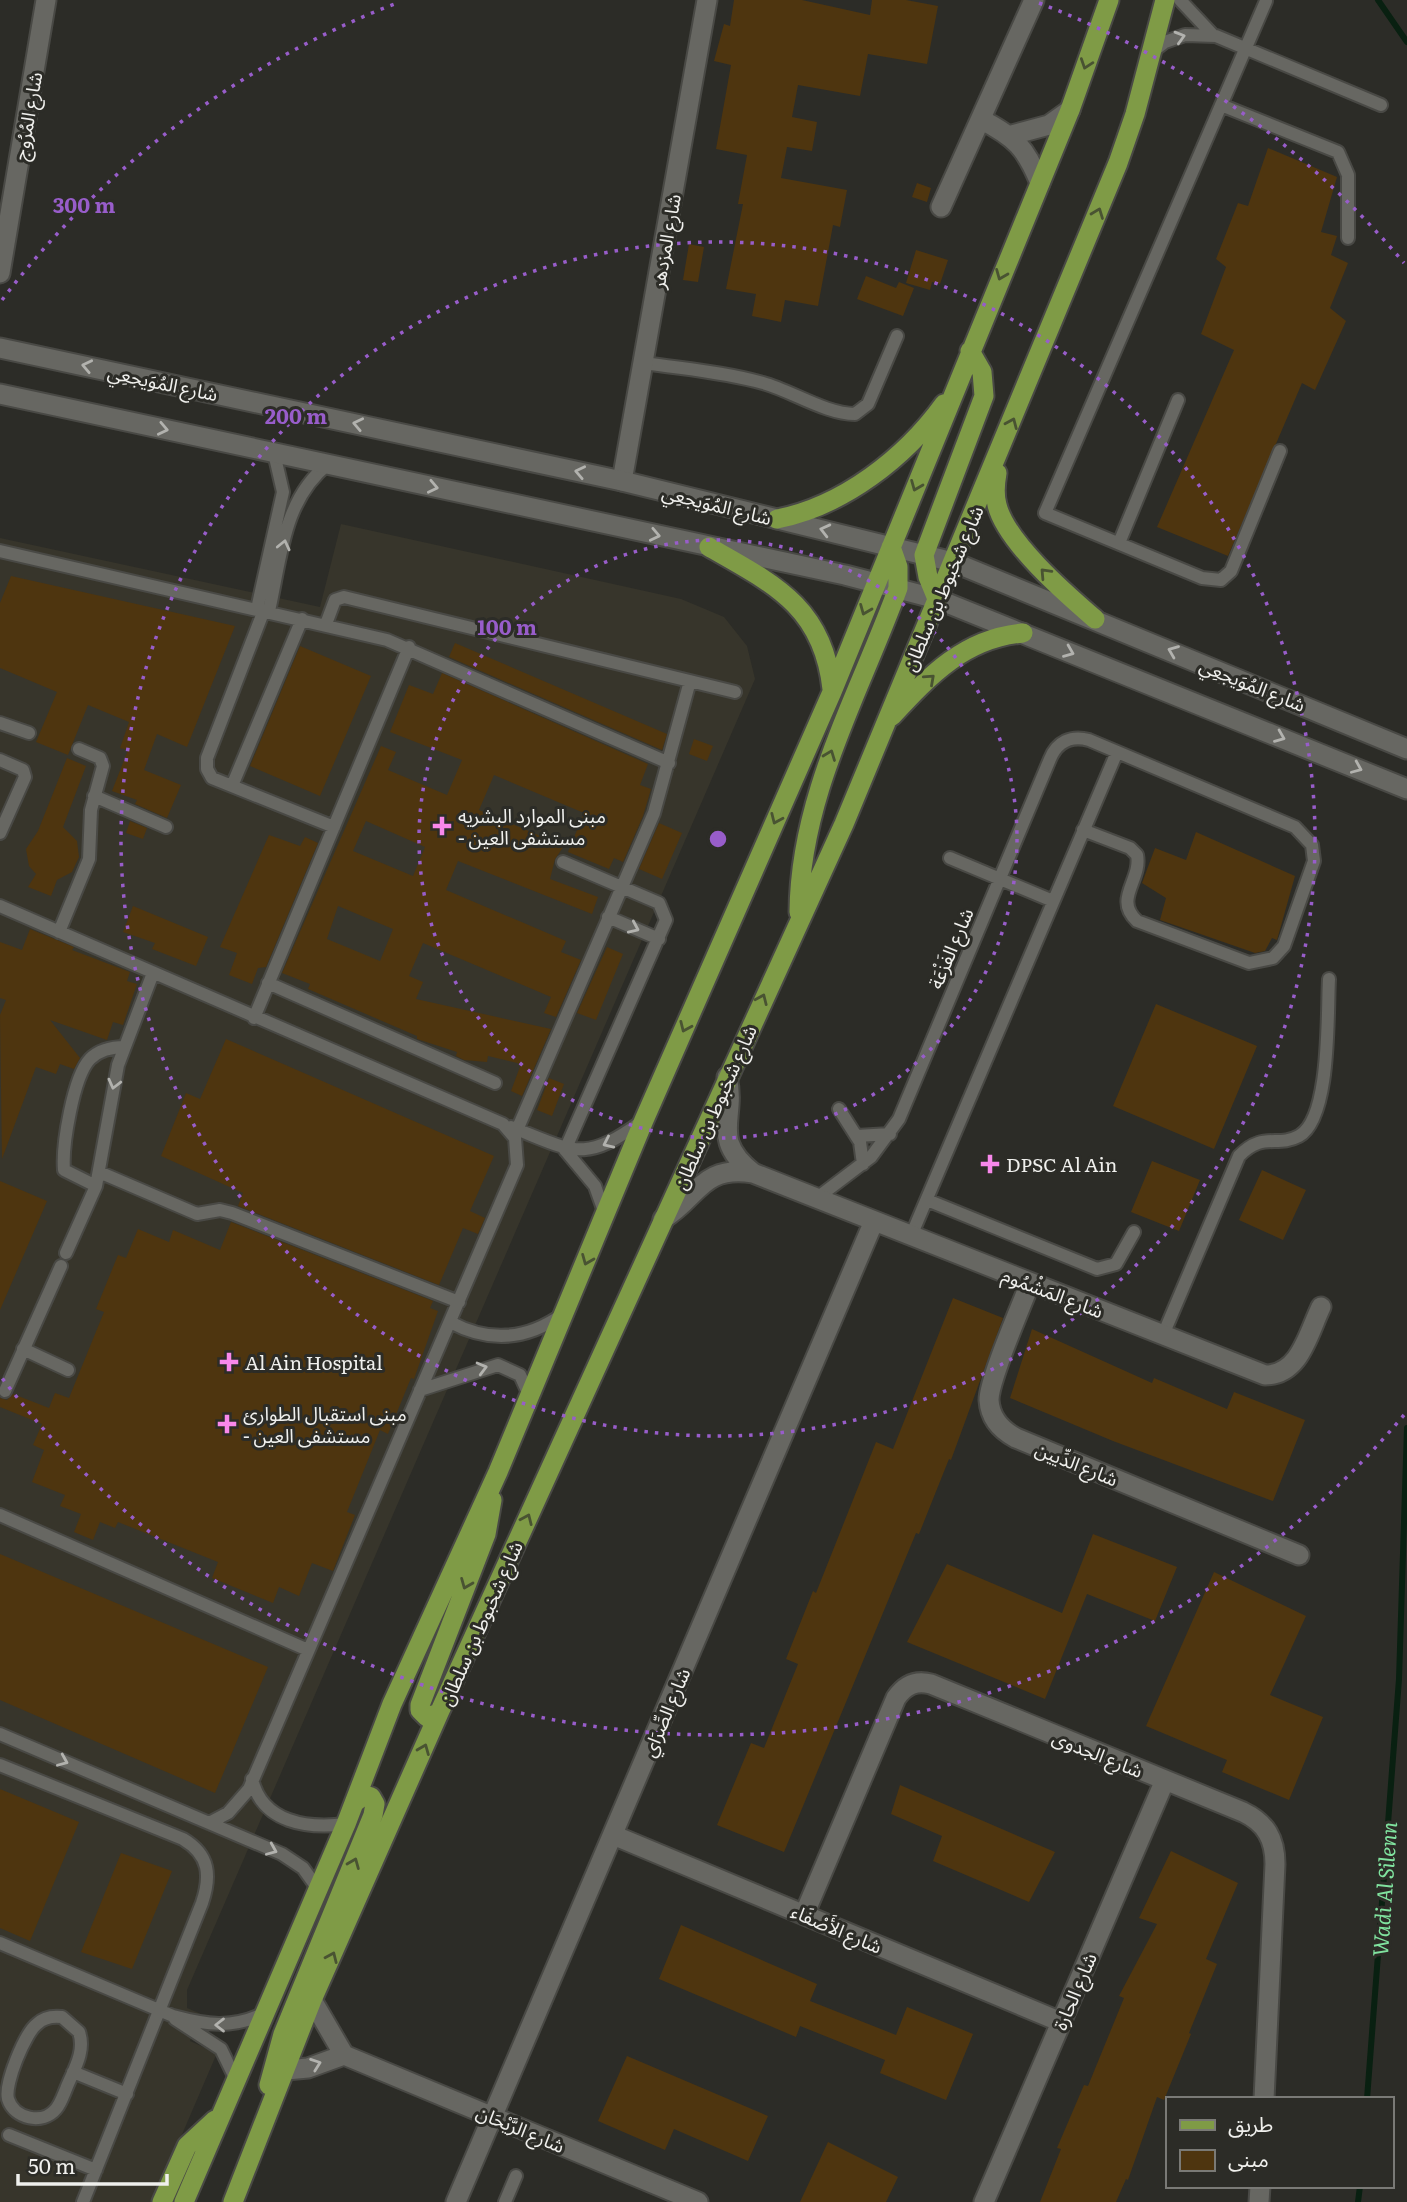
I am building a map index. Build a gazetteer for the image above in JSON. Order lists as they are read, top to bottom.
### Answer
{
  "streets": {
    "main road": ["شارع شخبوط بن سلطان"],
    "street": [
      "شارع المُرُوج",
      "شارع المزدهر",
      "شارع المُوَيجعِي",
      "شارع المَشْمُوم",
      "شارع الدِّيين",
      "شارع الصِّرَاي",
      "شارع الجدوى",
      "شارع الأَصْفَاء",
      "شارع الحارة",
      "شارع الرَّيْحَان"
    ],
    "lane": ["شارع الفَزْعَة"]
  },
  "crossings": [
    ["شارع المزدهر", "شارع المُوَيجعِي"],
    ["شارع المُوَيجعِي", "شارع شخبوط بن سلطان"],
    ["شارع شخبوط بن سلطان", "شارع المَشْمُوم"],
    ["شارع الفَزْعَة", "شارع المَشْمُوم"],
    ["شارع المَشْمُوم", "شارع الدِّيين"],
    ["شارع المَشْمُوم", "شارع الصِّرَاي"],
    ["شارع الصِّرَاي", "شارع الأَصْفَاء"],
    ["شارع الصِّرَاي", "شارع الرَّيْحَان"],
    ["شارع الجدوى", "شارع الأَصْفَاء"],
    ["شارع الجدوى", "شارع الحارة"],
    ["شارع الأَصْفَاء", "شارع الحارة"]
  ],
  "water": ["Wadi Al Silenn"],
  "places": {
    "health": [
      "مبنى الموارد البشريه - مستشفى العين",
      "DPSC Al Ain",
      "Al Ain Hospital",
      "مبنى استقبال الطوارئ - مستشفى العين"
    ]
  },
  "legend": ["طريق", "مبنى"],
  "scale_bar": "50 m",
  "rings": ["300 m", "200 m", "100 m"]
}
